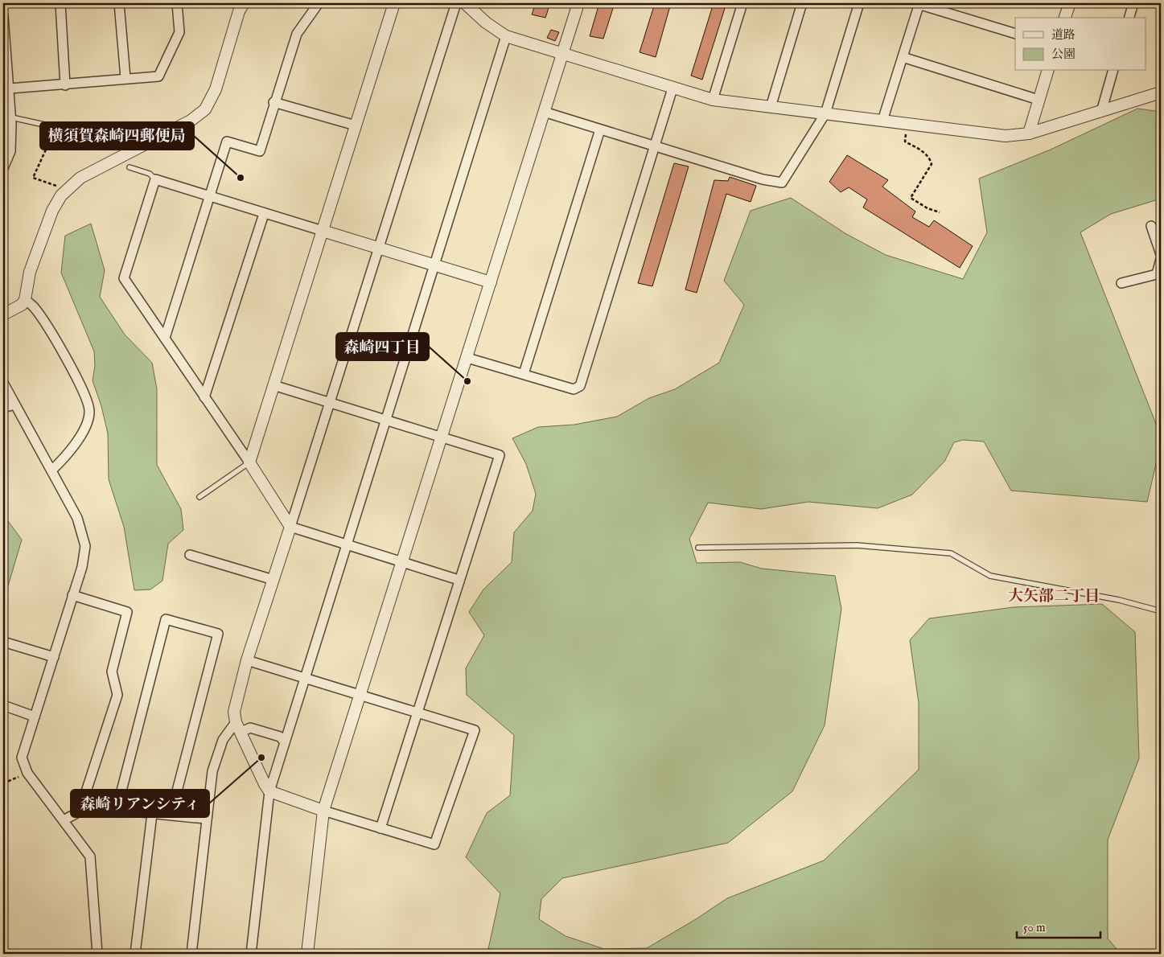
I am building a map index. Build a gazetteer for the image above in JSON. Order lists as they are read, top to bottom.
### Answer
{
  "districts": ["大矢部二丁目"],
  "places": ["横須賀森崎四郵便局", "森崎四丁目", "森崎リアンシティ"],
  "legend": ["道路", "公園"],
  "scale_bar": "50 m"
}
